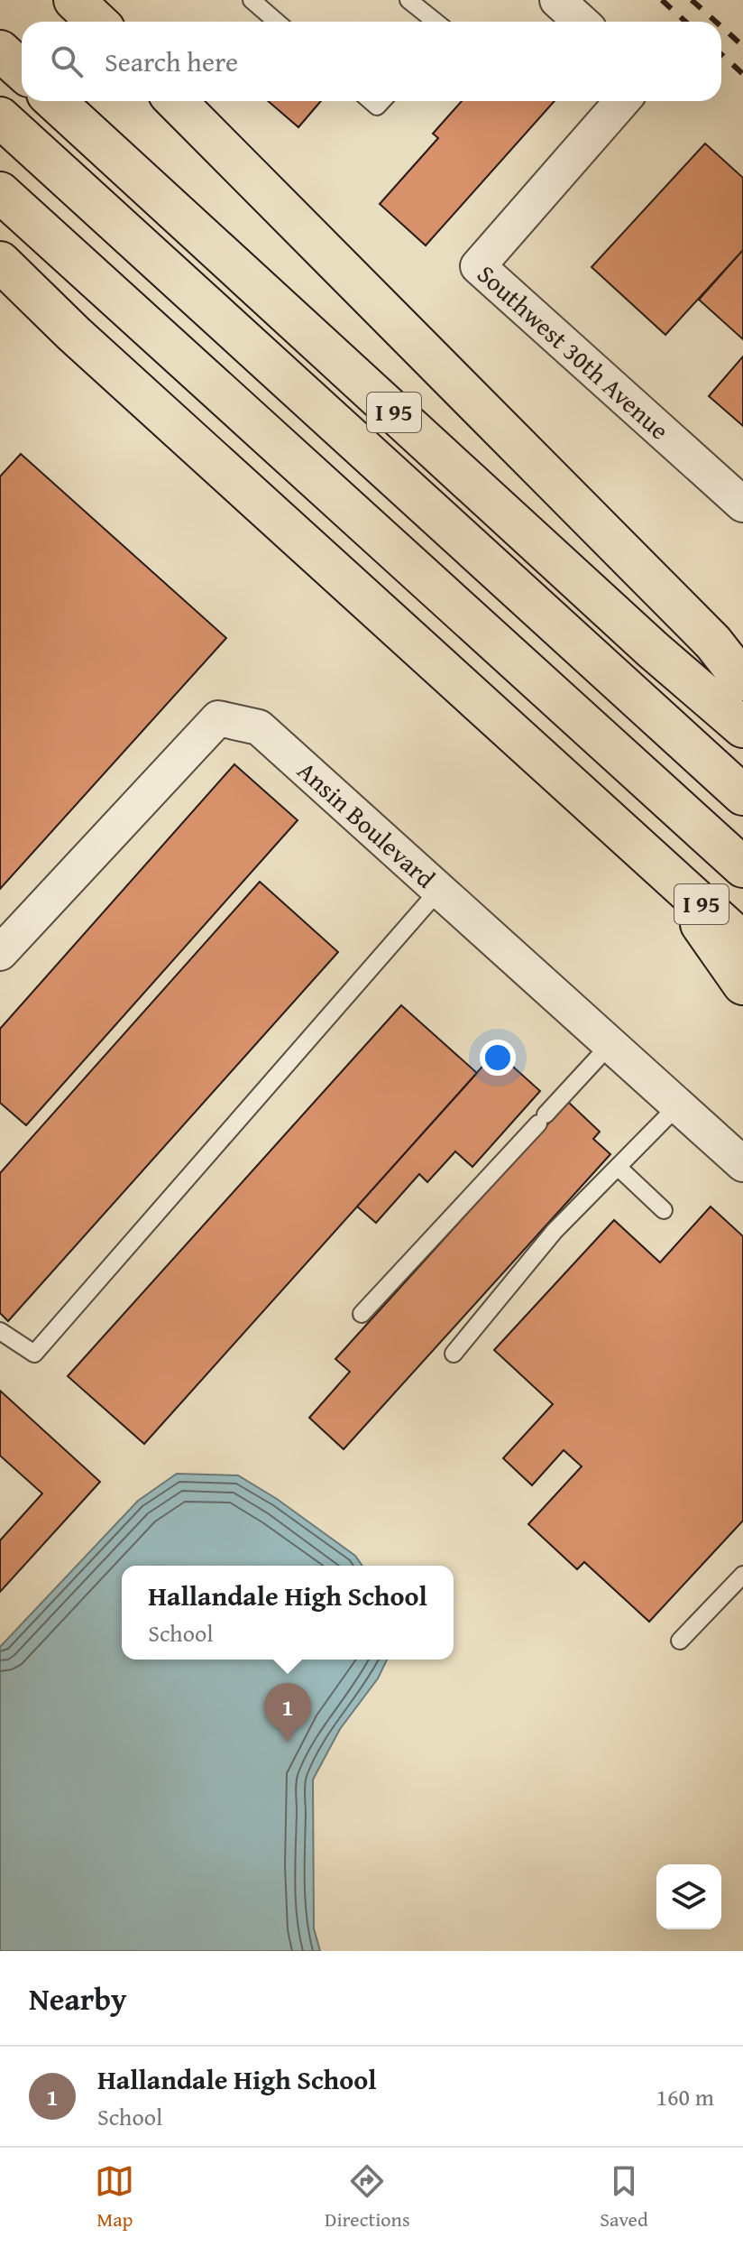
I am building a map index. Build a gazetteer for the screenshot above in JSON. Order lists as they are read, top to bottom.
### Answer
{
  "streets": {
    "highway": ["I 95"],
    "street": ["Southwest 30th Avenue", "Ansin Boulevard"]
  },
  "page": {
    "search": "Search here",
    "popup": ["Hallandale High School", "School"],
    "pins": "1",
    "heading": "Nearby",
    "list": [
      {
        "mark": "1",
        "name": "Hallandale High School",
        "note": "School",
        "value": "160 m"
      }
    ],
    "nav": ["Map", "Directions", "Saved"]
  }
}
